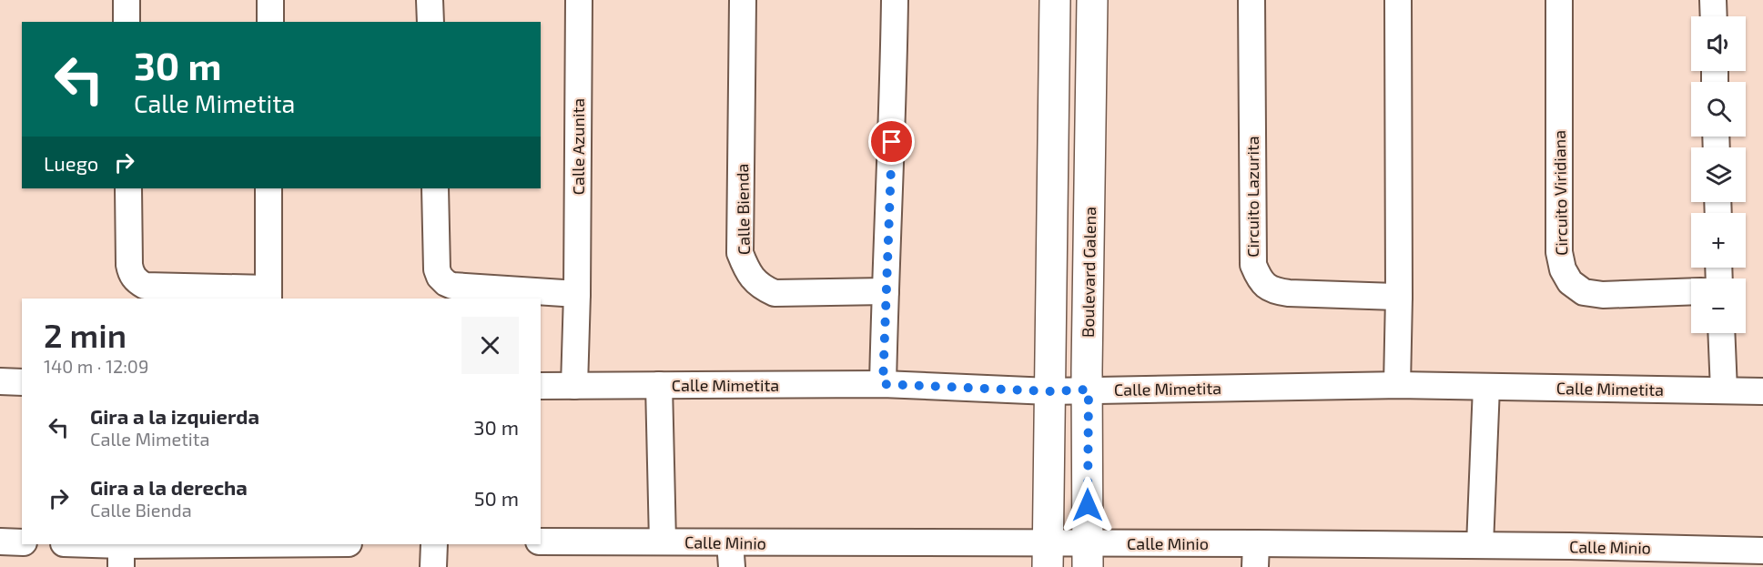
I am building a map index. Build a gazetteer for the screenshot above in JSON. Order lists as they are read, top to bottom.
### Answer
{
  "streets": {
    "street": [
      "Calle Azunita",
      "Circuito Viridiana",
      "Circuito Lazurita",
      "Calle Bienda",
      "Boulevard Galena",
      "Calle Mimetita",
      "Calle Minio"
    ]
  },
  "crossings": [
    ["Calle Azunita", "Calle Mimetita"],
    ["Boulevard Galena", "Calle Mimetita"],
    ["Boulevard Galena", "Calle Minio"]
  ],
  "page": {
    "map_buttons": ["+", "−"],
    "turn": ["30 m", "Calle Mimetita"],
    "then": "Luego",
    "heading": ["2 min", "140 m · 12:09"],
    "list": [
      {
        "name": "Gira a la izquierda",
        "note": "Calle Mimetita",
        "value": "30 m"
      },
      {
        "name": "Gira a la derecha",
        "note": "Calle Bienda",
        "value": "50 m"
      }
    ]
  }
}
